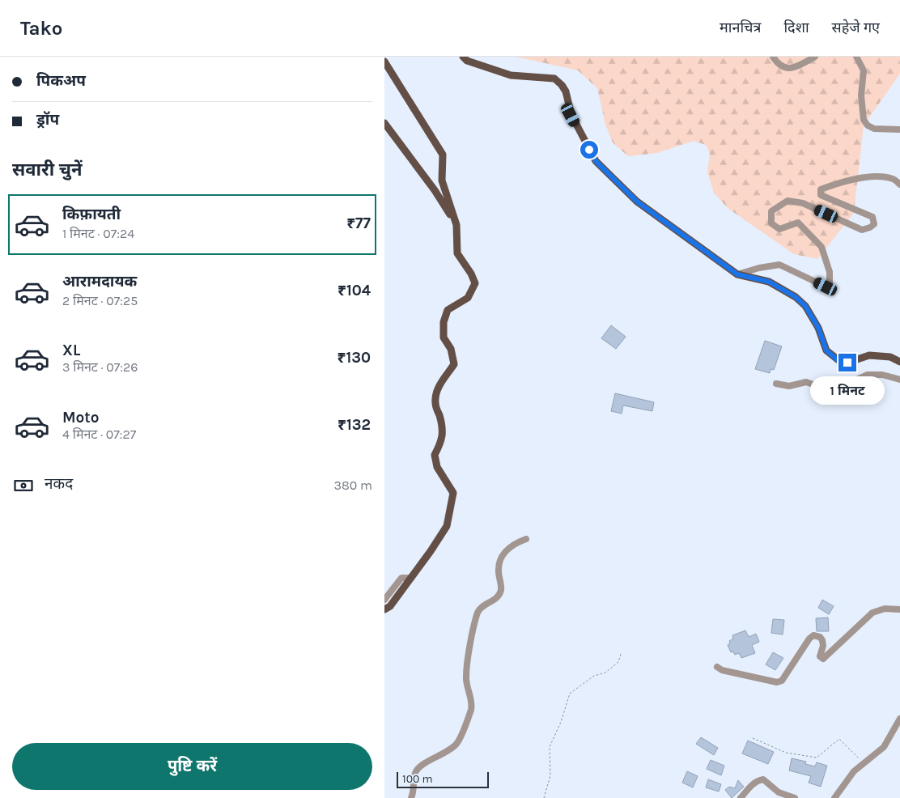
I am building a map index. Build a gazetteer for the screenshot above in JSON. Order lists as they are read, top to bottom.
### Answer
{
  "scale_bar": "100 m",
  "page": {
    "header": "Tako",
    "nav": ["मानचित्र", "दिशा", "सहेजे गए"],
    "banner": ["पिकअप", "ड्रॉप"],
    "heading": "सवारी चुनें",
    "list": [
      {
        "name": "किफ़ायती",
        "note": "1 मिनट · 07:24",
        "value": "₹77"
      },
      {
        "name": "आरामदायक",
        "note": "2 मिनट · 07:25",
        "value": "₹104"
      },
      {
        "name": "XL",
        "note": "3 मिनट · 07:26",
        "value": "₹130"
      },
      {
        "name": "Moto",
        "note": "4 मिनट · 07:27",
        "value": "₹132"
      }
    ],
    "bubble": "1 मिनट",
    "pay": ["नकद", "380 m"],
    "buttons": "पुष्टि करें",
    "scale": "100 m"
  }
}
